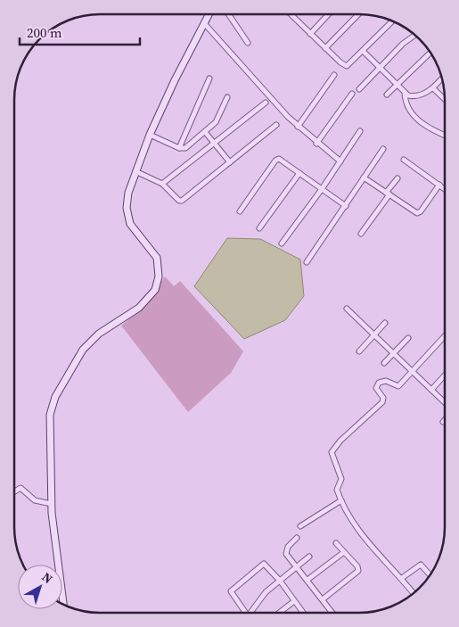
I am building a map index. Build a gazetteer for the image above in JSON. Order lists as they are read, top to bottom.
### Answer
{
  "scale_bar": "200 m",
  "north": "top right"
}
